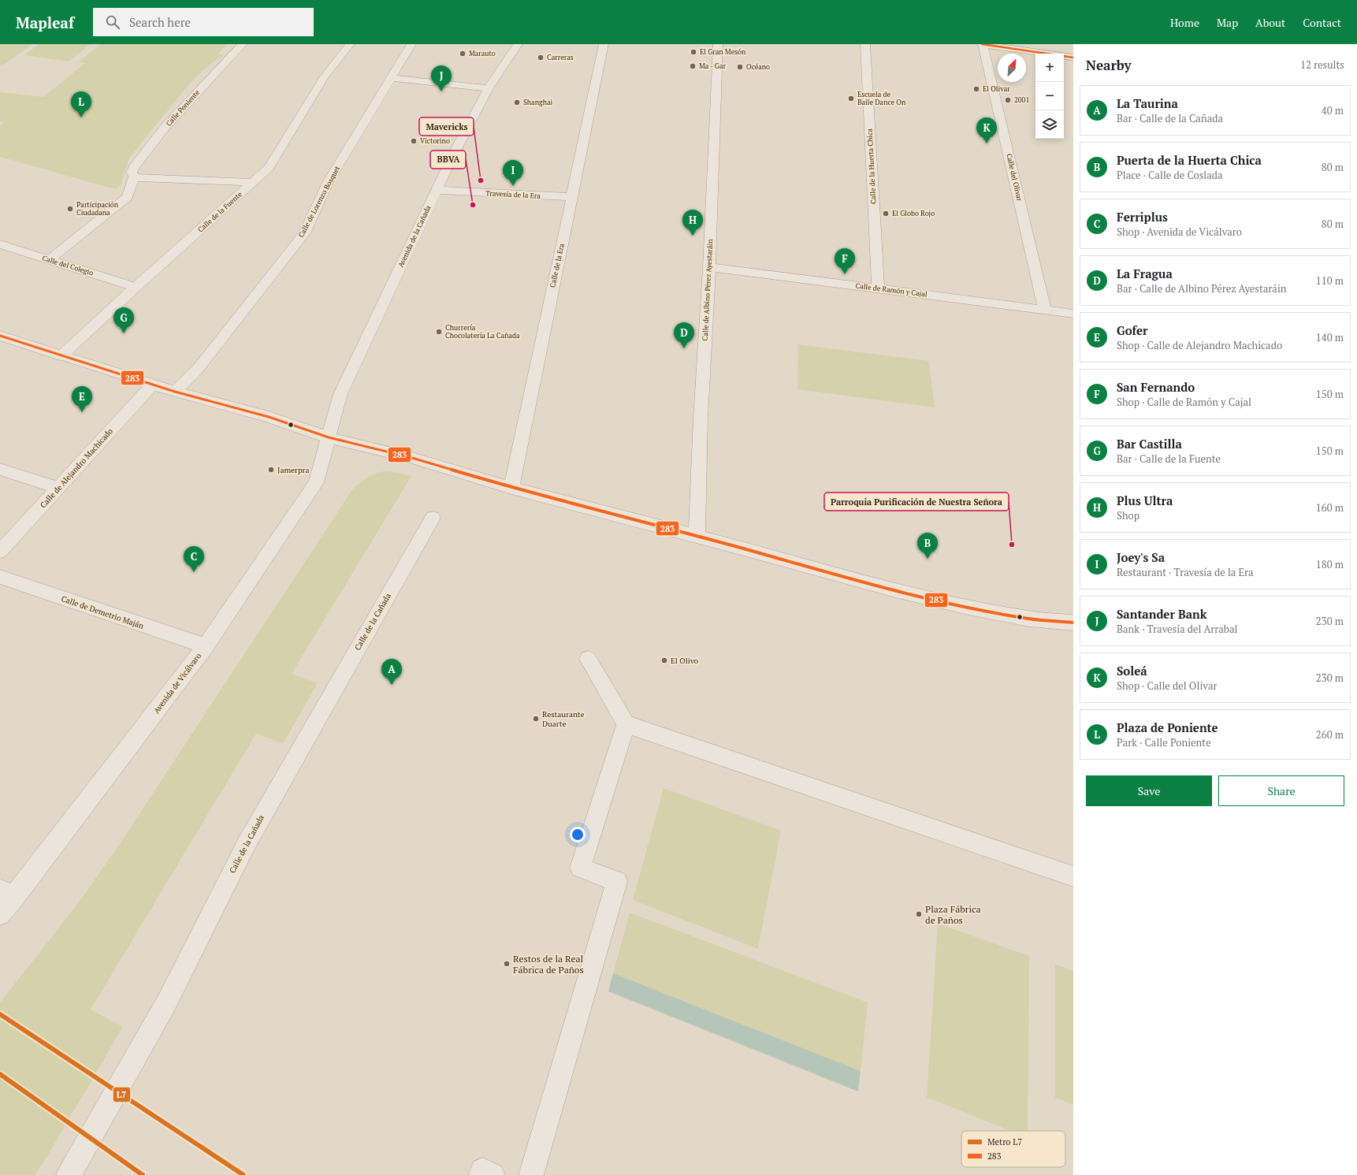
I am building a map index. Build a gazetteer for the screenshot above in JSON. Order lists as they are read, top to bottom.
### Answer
{
  "streets": {
    "street": [
      "Calle Poniente",
      "Calle de la Huerta Chica",
      "Calle del Olivar",
      "Travesía de la Era",
      "Calle de Lorenzo Bosquet",
      "Calle de la Fuente",
      "Avenida de la Cañada",
      "Calle del Colegio",
      "Calle de la Era",
      "Calle de Albino Pérez Ayestaráin",
      "Calle de Ramón y Cajal",
      "Calle de Alejandro Machicado",
      "Calle de Demetrio Maján",
      "Calle de la Cañada",
      "Avenida de Vicálvaro"
    ]
  },
  "crossings": [
    ["Calle Poniente", "Calle del Colegio"],
    ["Calle de la Huerta Chica", "Calle de Ramón y Cajal"],
    ["Calle del Olivar", "Calle de Ramón y Cajal"],
    ["Travesía de la Era", "Avenida de la Cañada"],
    ["Travesía de la Era", "Calle de la Era"],
    ["Calle de la Fuente", "Calle del Colegio"],
    ["Avenida de la Cañada", "Avenida de Vicálvaro"],
    ["Calle de Albino Pérez Ayestaráin", "Calle de Ramón y Cajal"],
    ["Calle de Demetrio Maján", "Avenida de Vicálvaro"]
  ],
  "places": [
    "El Gran Mesón",
    "Marauto",
    "Carreras",
    "Ma - Gar",
    "Océano",
    "El Olivar",
    "Escuela de Baile Dance On",
    "2001",
    "Shanghai",
    "Victorino",
    "Mavericks",
    "BBVA",
    "Participación Ciudadana",
    "El Globo Rojo",
    "Churrería Chocolatería La Cañada",
    "Jamerpra",
    "Parroquia Purificación de Nuestra Señora",
    "El Olivo",
    "Restaurante Duarte",
    "Plaza Fábrica de Paños",
    "Restos de la Real Fábrica de Paños"
  ],
  "lines": ["transit line 283", "metro line L7"],
  "legend": ["Metro L7", "283"],
  "north": "top right",
  "page": {
    "header": "Mapleaf",
    "search": "Search here",
    "nav": [
      "Home",
      "Map",
      "About",
      "Contact"
    ],
    "heading": ["Nearby", "12 results"],
    "map_buttons": ["+", "−"],
    "pins": [
      "J",
      "L",
      "K",
      "I",
      "H",
      "F",
      "G",
      "D",
      "E",
      "B",
      "C",
      "A"
    ],
    "list": [
      {
        "mark": "A",
        "name": "La Taurina",
        "note": "Bar · Calle de la Cañada",
        "value": "40 m"
      },
      {
        "mark": "B",
        "name": "Puerta de la Huerta Chica",
        "note": "Place · Calle de Coslada",
        "value": "80 m"
      },
      {
        "mark": "C",
        "name": "Ferriplus",
        "note": "Shop · Avenida de Vicálvaro",
        "value": "80 m"
      },
      {
        "mark": "D",
        "name": "La Fragua",
        "note": "Bar · Calle de Albino Pérez Ayestaráin",
        "value": "110 m"
      },
      {
        "mark": "E",
        "name": "Gofer",
        "note": "Shop · Calle de Alejandro Machicado",
        "value": "140 m"
      },
      {
        "mark": "F",
        "name": "San Fernando",
        "note": "Shop · Calle de Ramón y Cajal",
        "value": "150 m"
      },
      {
        "mark": "G",
        "name": "Bar Castilla",
        "note": "Bar · Calle de la Fuente",
        "value": "150 m"
      },
      {
        "mark": "H",
        "name": "Plus Ultra",
        "note": "Shop",
        "value": "160 m"
      },
      {
        "mark": "I",
        "name": "Joey's Sa",
        "note": "Restaurant · Travesía de la Era",
        "value": "180 m"
      },
      {
        "mark": "J",
        "name": "Santander Bank",
        "note": "Bank · Travesía del Arrabal",
        "value": "230 m"
      },
      {
        "mark": "K",
        "name": "Soleá",
        "note": "Shop · Calle del Olivar",
        "value": "230 m"
      },
      {
        "mark": "L",
        "name": "Plaza de Poniente",
        "note": "Park · Calle Poniente",
        "value": "260 m"
      }
    ],
    "buttons": ["Save", "Share"]
  }
}
